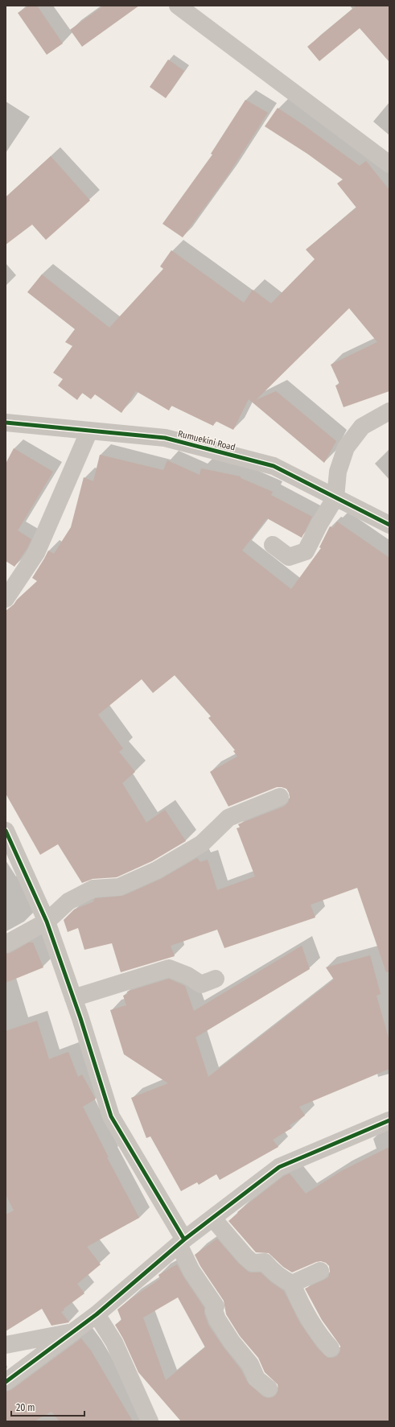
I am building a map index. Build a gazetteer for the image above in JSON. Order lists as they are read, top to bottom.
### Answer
{
  "streets": {
    "street": ["Rumuekini Road"]
  },
  "scale_bar": "20 m"
}
